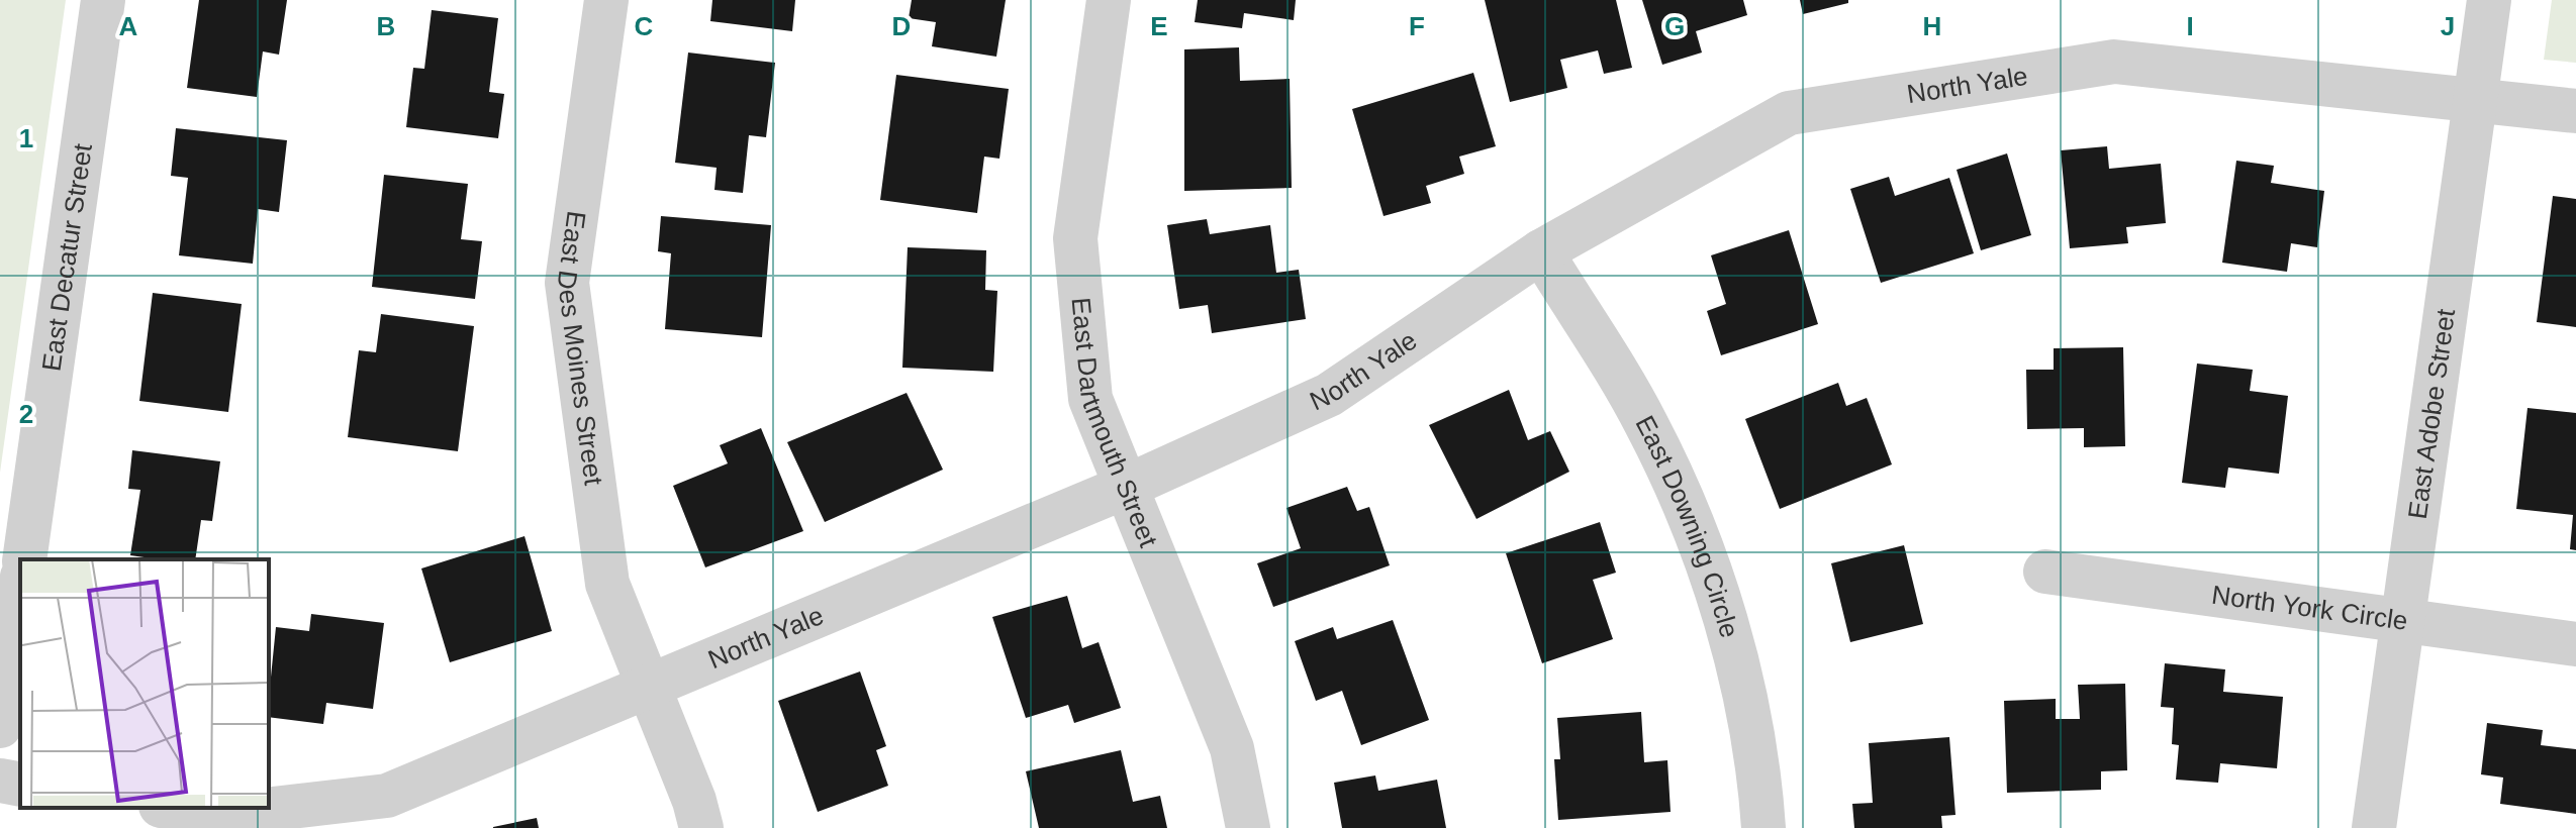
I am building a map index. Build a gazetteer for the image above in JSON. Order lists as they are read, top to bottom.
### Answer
{
  "streets": {
    "street": [
      "North Yale",
      "East Decatur Street",
      "East Des Moines Street",
      "East Adobe Street",
      "East Dartmouth Street",
      "East Downing Circle",
      "North York Circle"
    ]
  },
  "crossings": [
    ["North Yale", "East Des Moines Street"],
    ["North Yale", "East Adobe Street"],
    ["North Yale", "East Dartmouth Street"],
    ["North Yale", "East Downing Circle"],
    ["East Adobe Street", "North York Circle"]
  ],
  "grid": {
    "columns": [
      "A",
      "B",
      "C",
      "D",
      "E",
      "F",
      "G",
      "H",
      "I",
      "J"
    ],
    "rows": ["1", "2"]
  }
}
